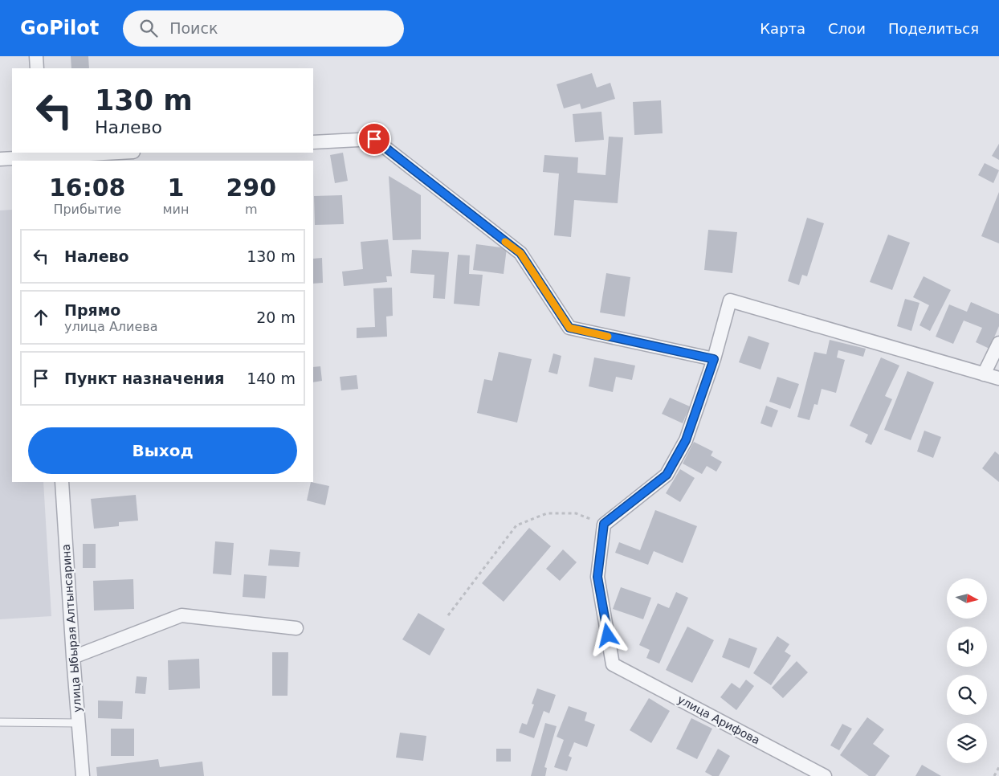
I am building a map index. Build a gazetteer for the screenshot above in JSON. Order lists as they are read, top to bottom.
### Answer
{
  "streets": {
    "street": ["улица Ыбырая Алтынсарина", "улица Арифова"]
  },
  "north": "right",
  "page": {
    "header": "GoPilot",
    "search": "Поиск",
    "nav": ["Карта", "Слои", "Поделиться"],
    "turn": ["130 m", "Налево"],
    "eta": [
      "16:08",
      "Прибытие",
      "1",
      "мин",
      "290",
      "m"
    ],
    "list": [
      {
        "name": "Налево",
        "value": "130 m"
      },
      {
        "name": "Прямо",
        "note": "улица Алиева",
        "value": "20 m"
      },
      {
        "name": "Пункт назначения",
        "value": "140 m"
      }
    ],
    "buttons": "Выход"
  }
}
